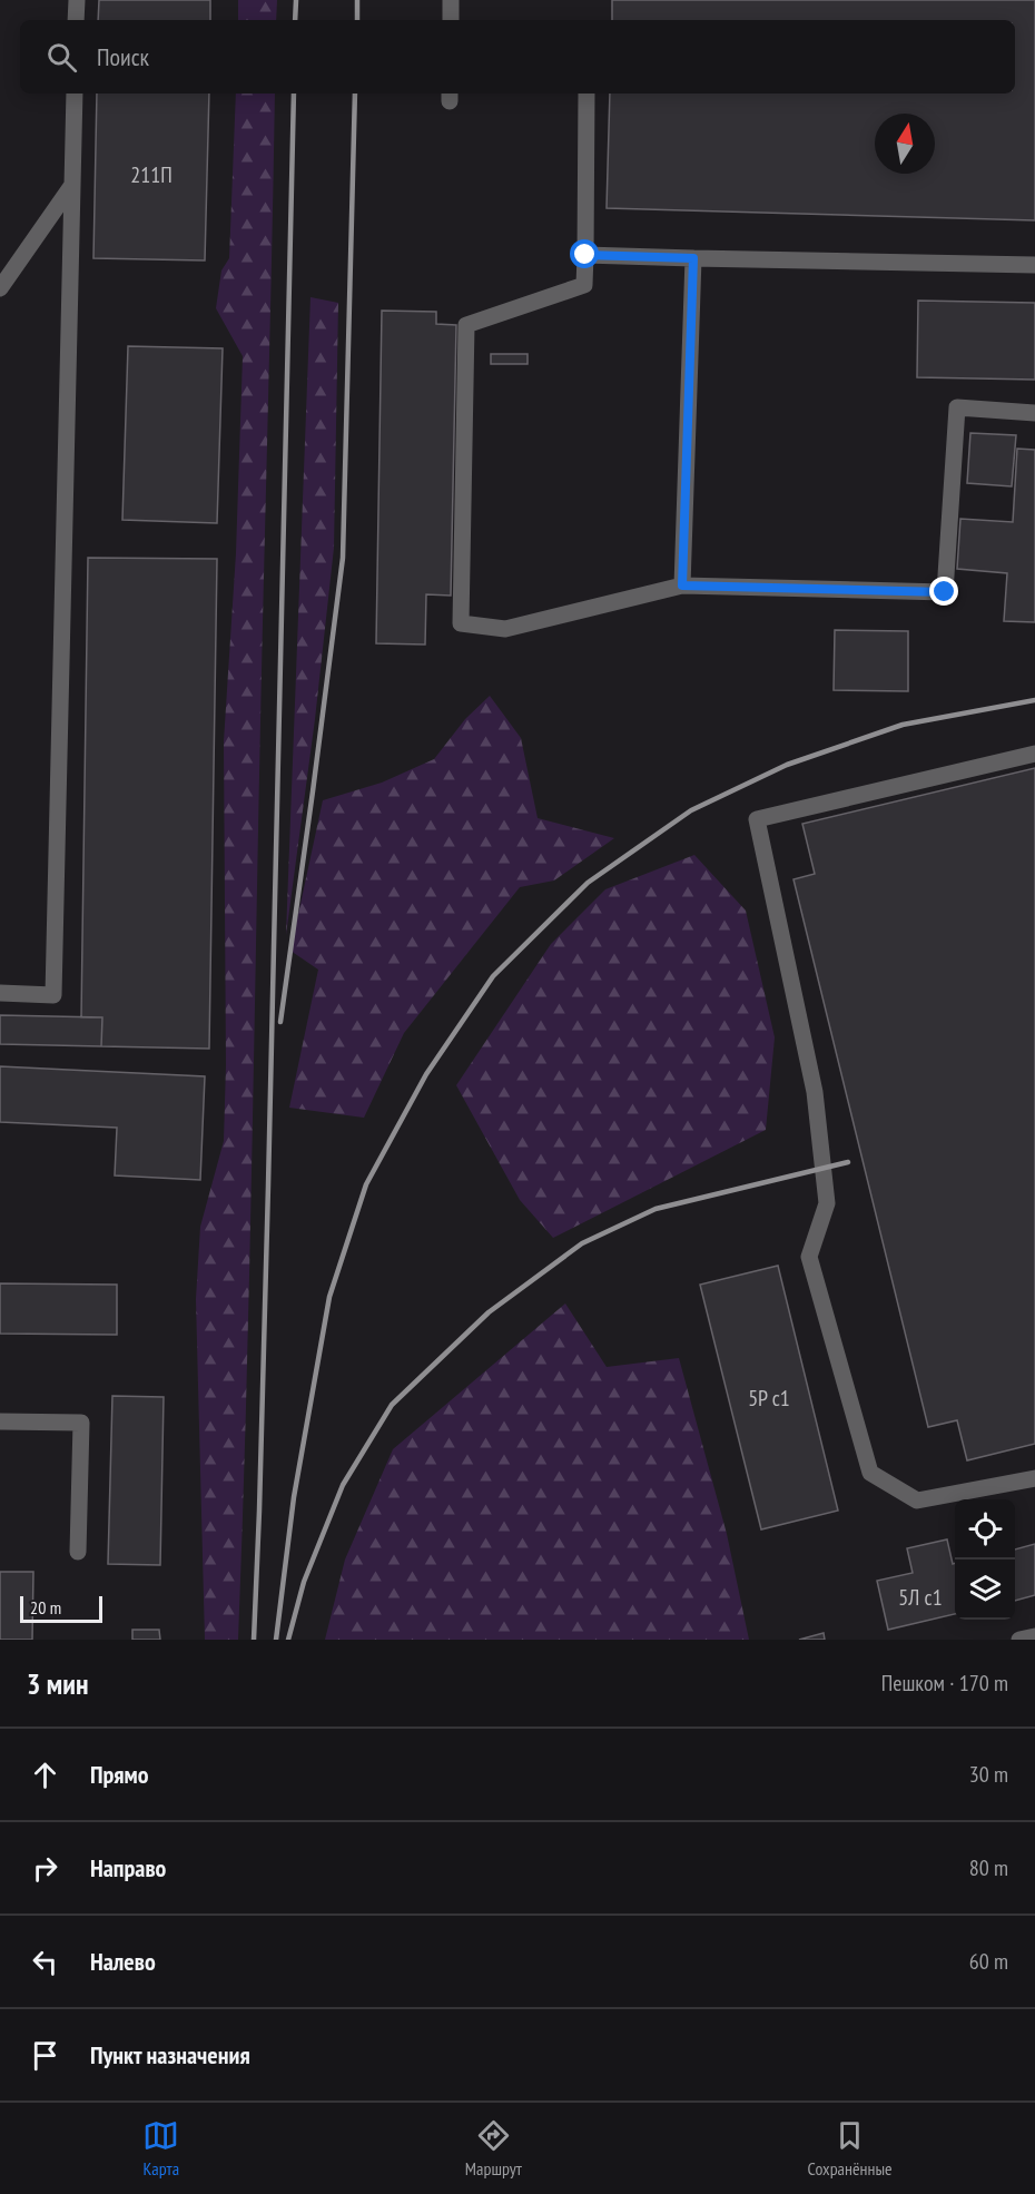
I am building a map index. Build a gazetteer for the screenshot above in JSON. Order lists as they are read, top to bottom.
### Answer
{
  "house_numbers": ["211П", "5Р с1", "5Л с1"],
  "scale_bar": "20 m",
  "north": "top",
  "page": {
    "search": "Поиск",
    "scale": "20 m",
    "heading": ["3 мин", "Пешком · 170 m"],
    "list": [
      ["Прямо", "30 m"],
      ["Направо", "80 m"],
      ["Налево", "60 m"],
      "Пункт назначения"
    ],
    "nav": ["Карта", "Маршрут", "Сохранённые"]
  }
}
